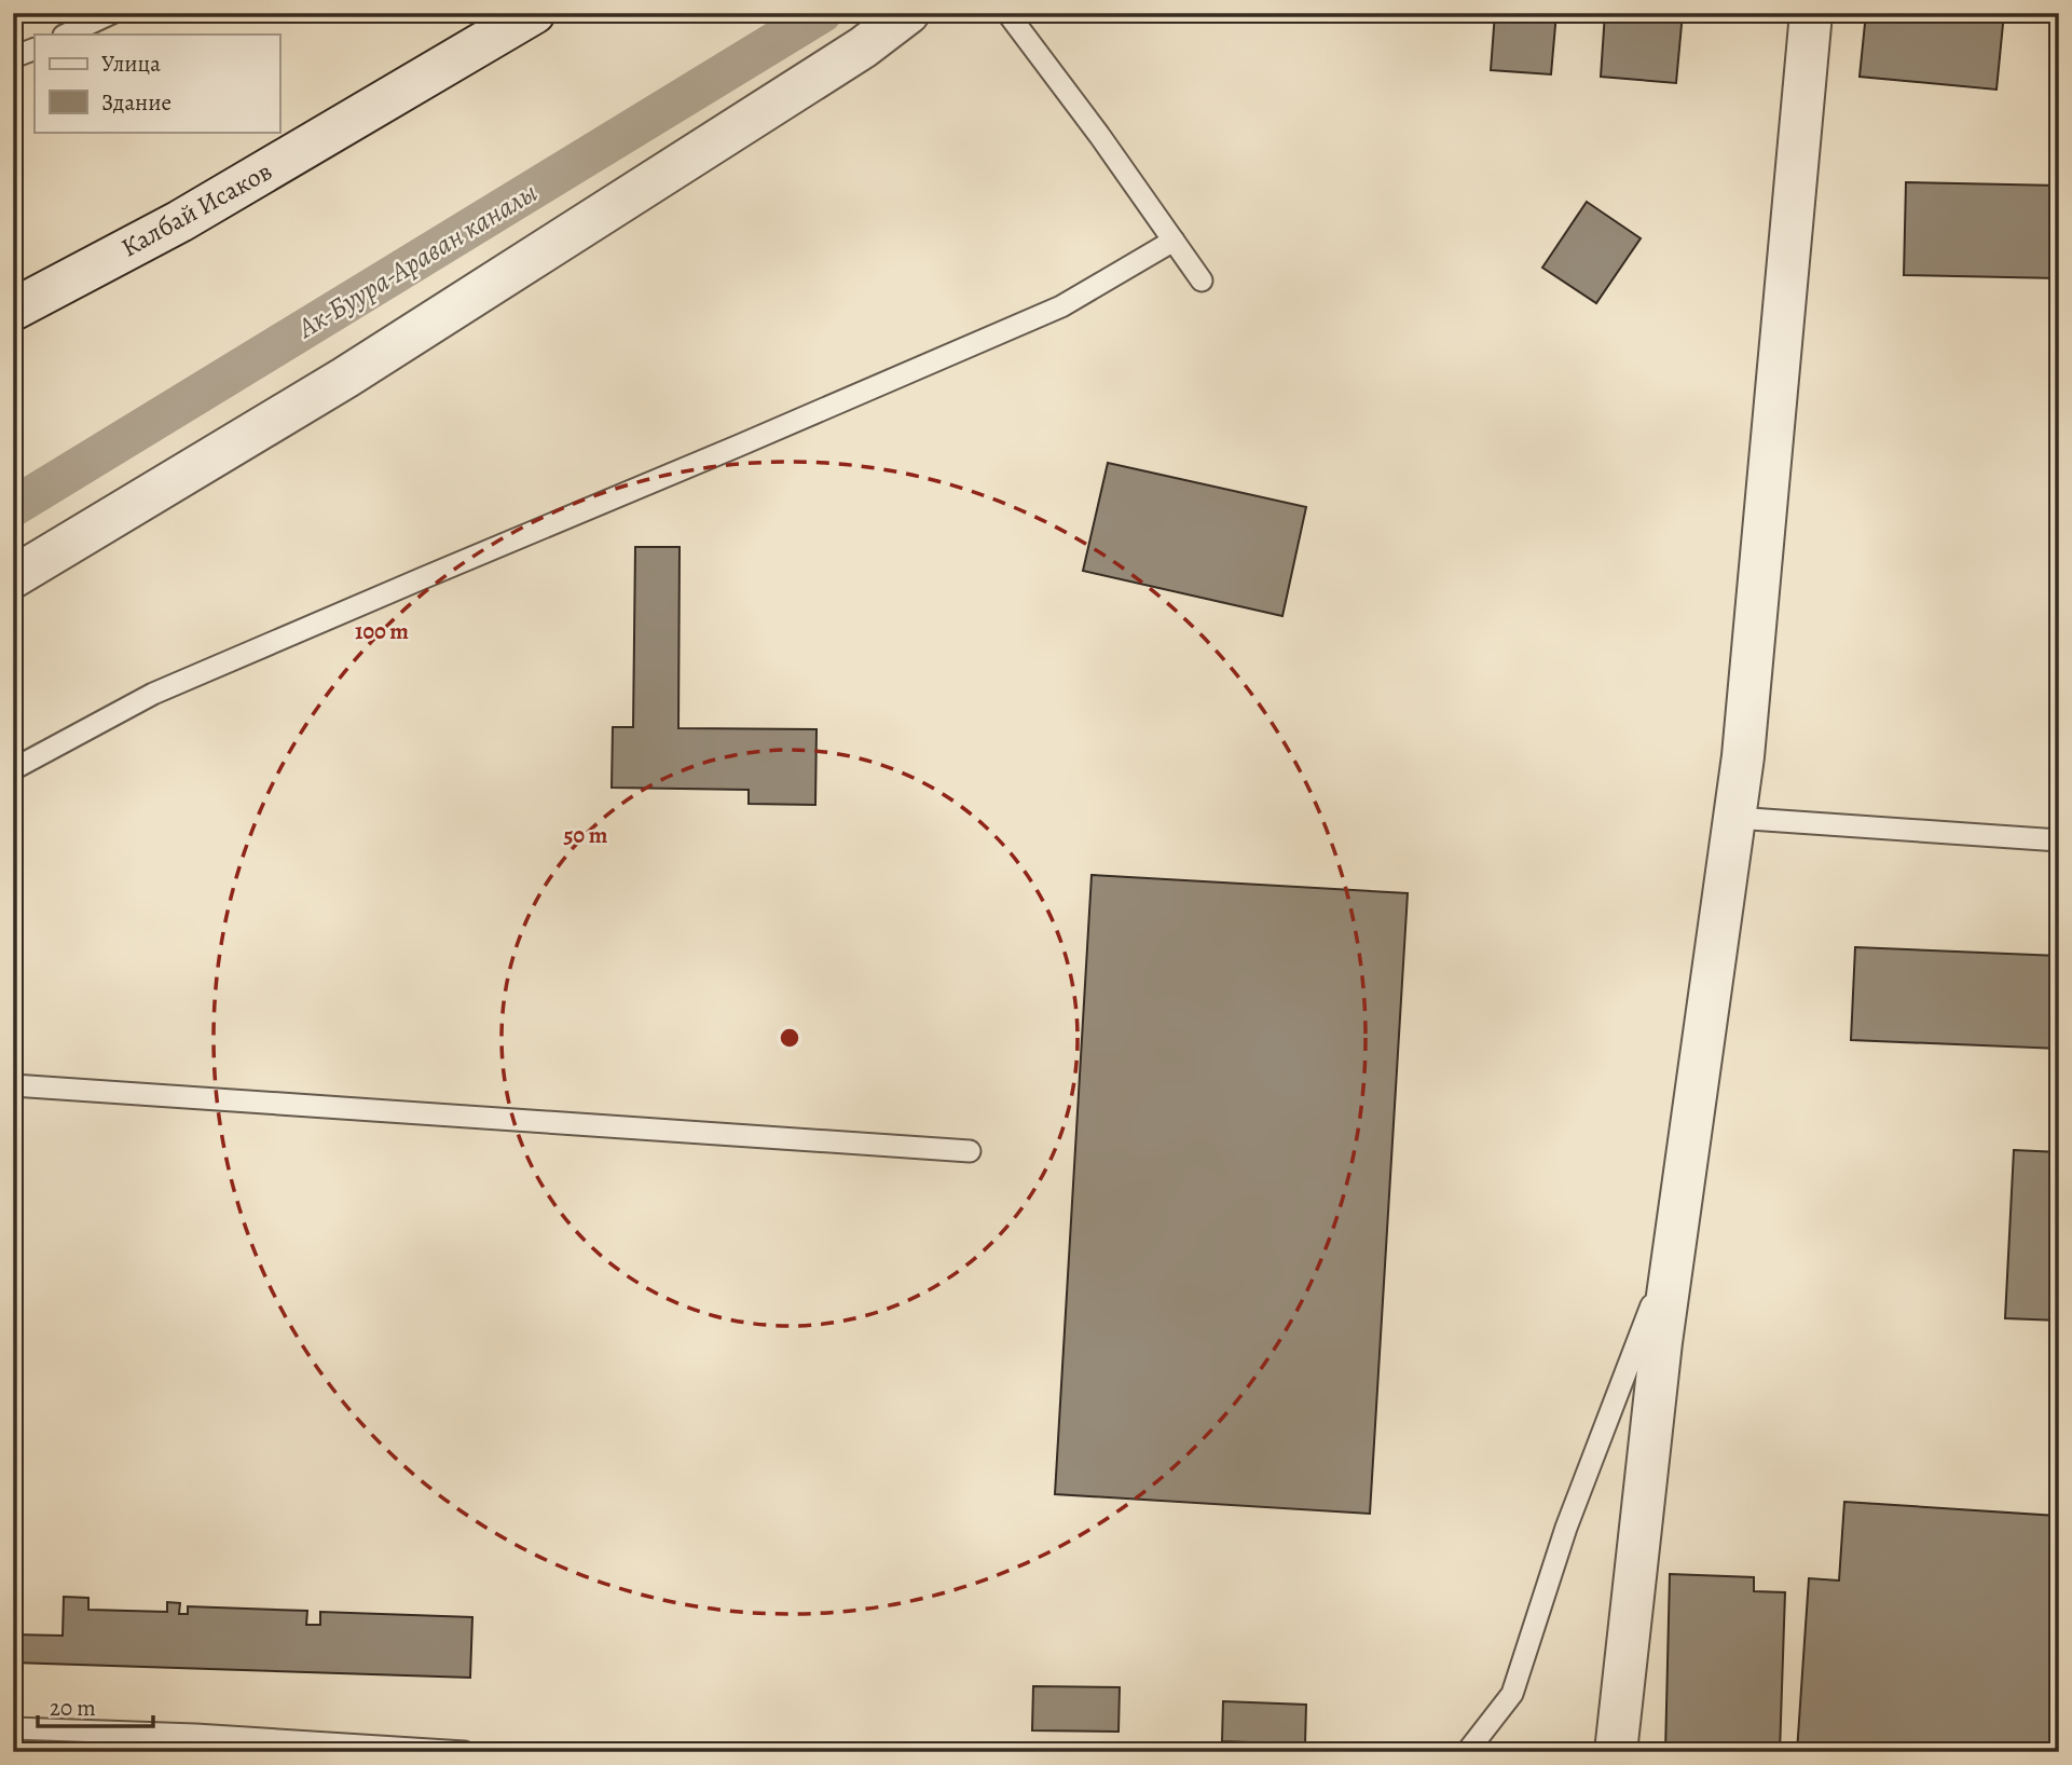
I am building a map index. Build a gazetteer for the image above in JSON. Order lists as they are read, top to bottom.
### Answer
{
  "streets": {
    "street": ["Калбай Исаков"]
  },
  "water": ["Ак-Буура-Араван каналы"],
  "legend": ["Улица", "Здание"],
  "scale_bar": "20 m",
  "rings": ["100 m", "50 m"]
}
